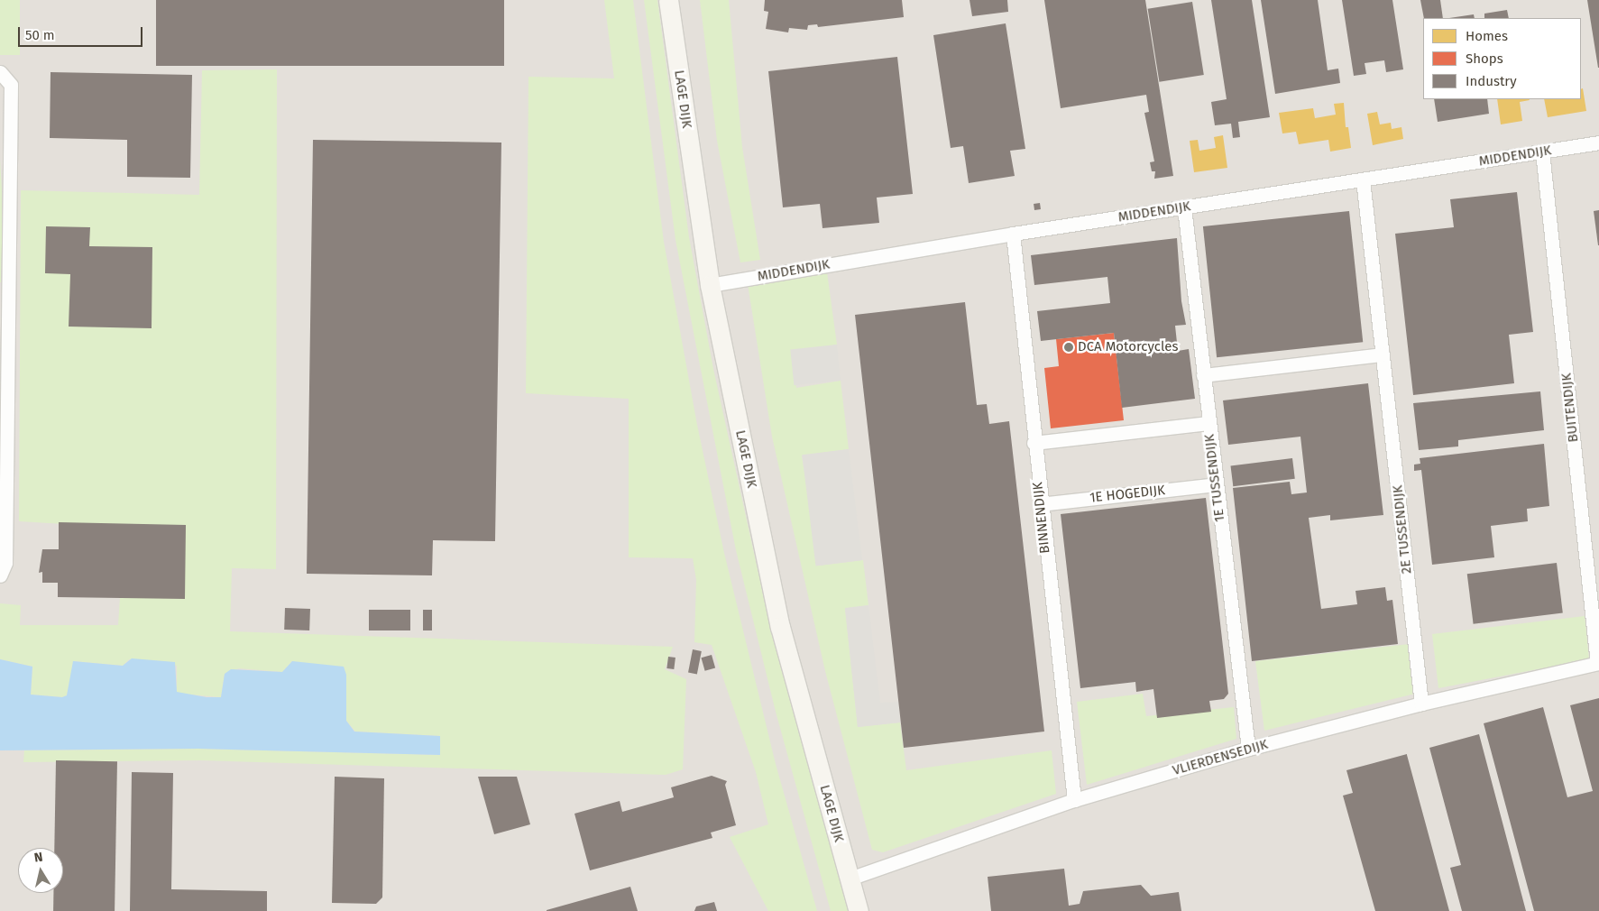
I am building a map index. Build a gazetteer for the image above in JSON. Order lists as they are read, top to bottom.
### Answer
{
  "streets": {
    "main road": ["LAGE DIJK"],
    "street": [
      "MIDDENDIJK",
      "BUITENDIJK",
      "1E TUSSENDIJK",
      "1E HOGEDIJK",
      "BINNENDIJK",
      "2E TUSSENDIJK",
      "VLIERDENSEDIJK"
    ]
  },
  "crossings": [
    ["LAGE DIJK", "MIDDENDIJK"],
    ["LAGE DIJK", "VLIERDENSEDIJK"],
    ["MIDDENDIJK", "BUITENDIJK"],
    ["MIDDENDIJK", "1E TUSSENDIJK"],
    ["MIDDENDIJK", "BINNENDIJK"],
    ["MIDDENDIJK", "2E TUSSENDIJK"],
    ["BUITENDIJK", "VLIERDENSEDIJK"],
    ["1E TUSSENDIJK", "1E HOGEDIJK"],
    ["1E TUSSENDIJK", "VLIERDENSEDIJK"],
    ["1E HOGEDIJK", "BINNENDIJK"],
    ["BINNENDIJK", "VLIERDENSEDIJK"],
    ["2E TUSSENDIJK", "VLIERDENSEDIJK"]
  ],
  "places": ["DCA Motorcycles"],
  "legend": ["Homes", "Shops", "Industry"],
  "scale_bar": "50 m",
  "north": "top"
}
